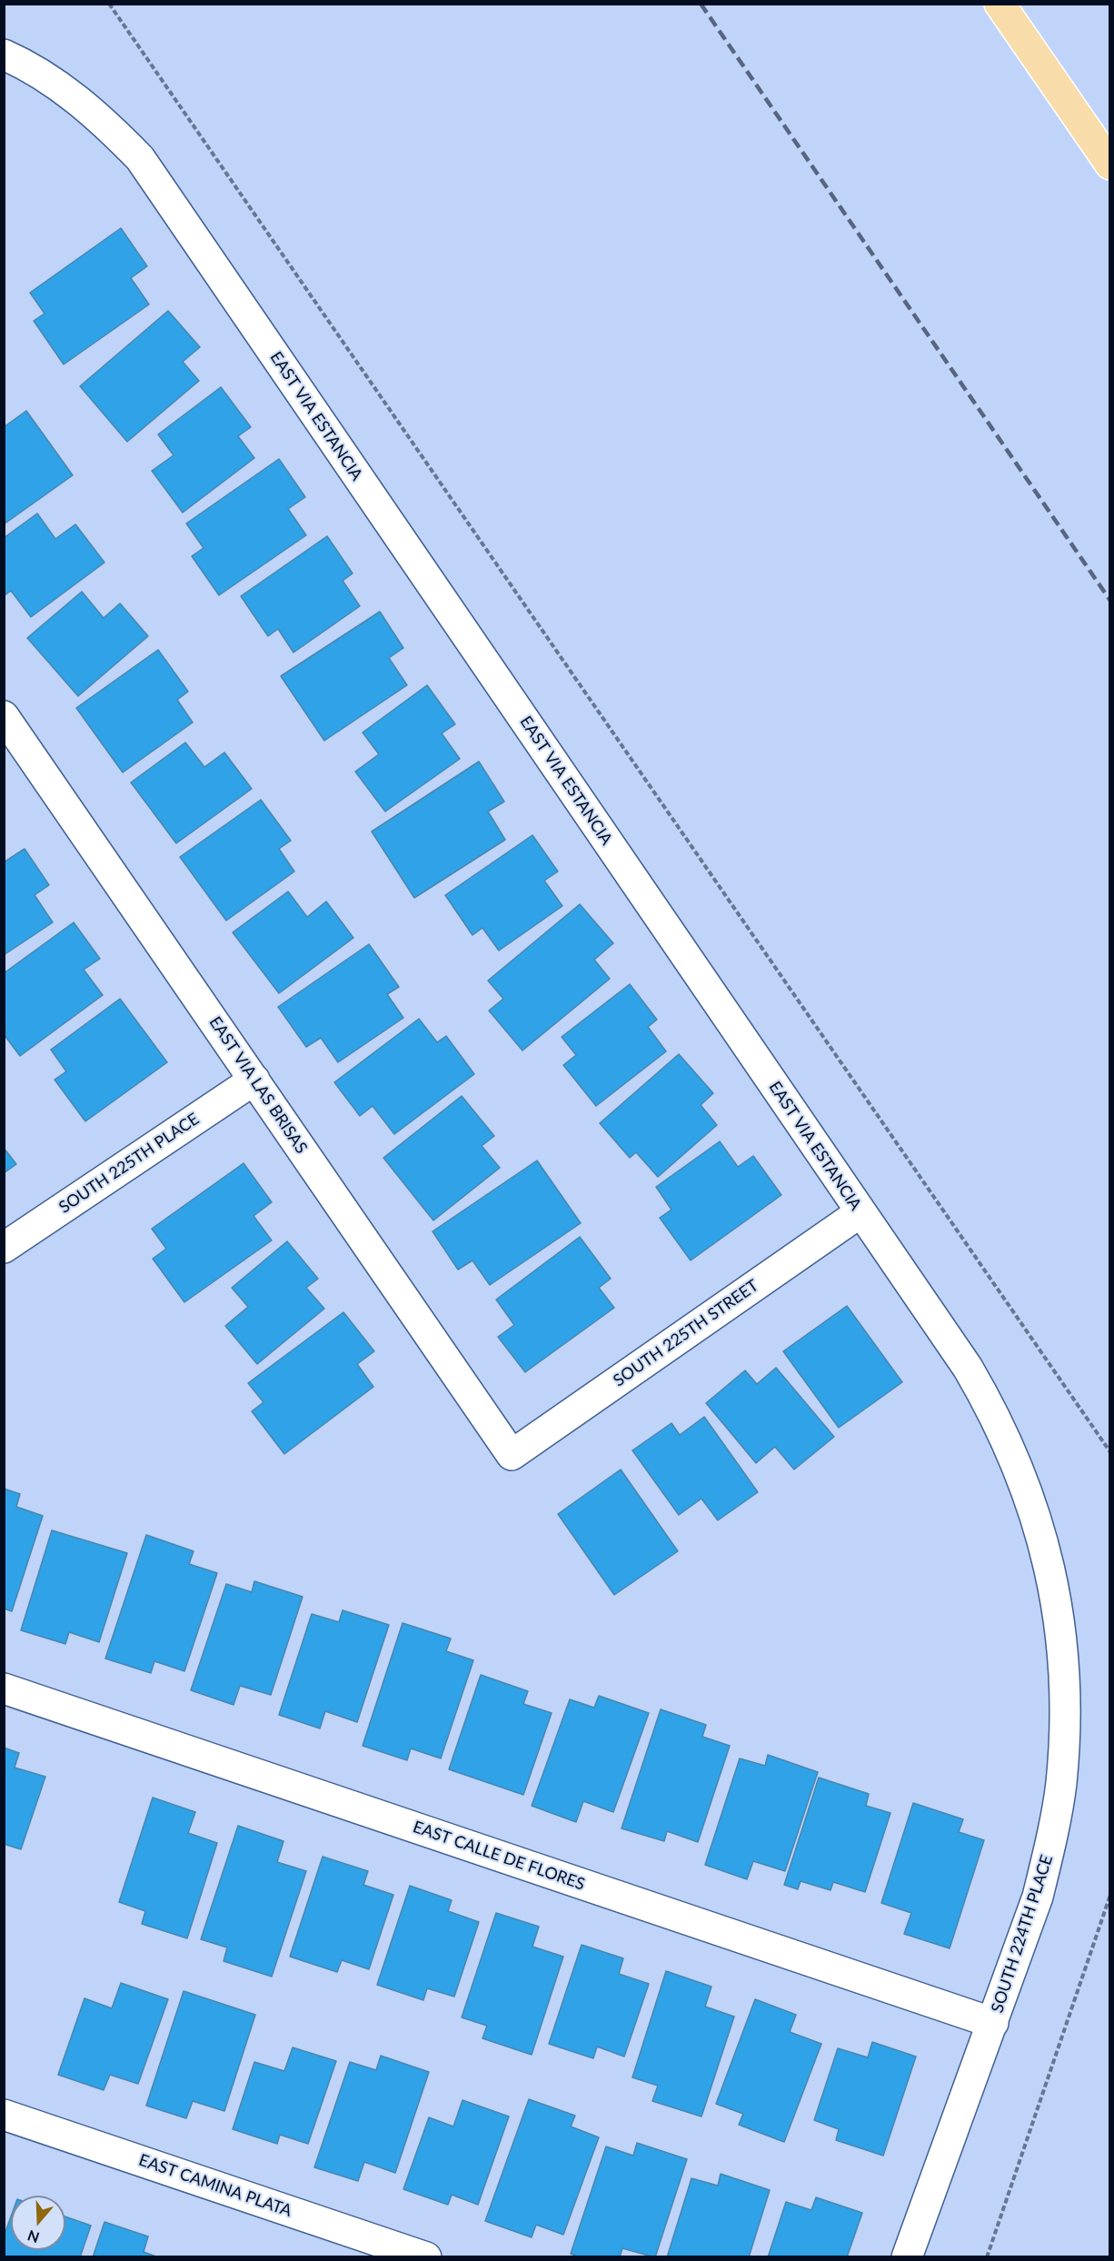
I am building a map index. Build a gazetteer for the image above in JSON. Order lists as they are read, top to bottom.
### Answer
{
  "streets": {
    "street": [
      "EAST VIA ESTANCIA",
      "EAST VIA LAS BRISAS",
      "SOUTH 225TH PLACE",
      "SOUTH 225TH STREET",
      "EAST CALLE DE FLORES",
      "SOUTH 224TH PLACE",
      "EAST CAMINA PLATA"
    ]
  },
  "crossings": [
    ["EAST VIA ESTANCIA", "SOUTH 225TH STREET"],
    ["EAST VIA ESTANCIA", "SOUTH 224TH PLACE"],
    ["EAST VIA LAS BRISAS", "SOUTH 225TH PLACE"],
    ["EAST VIA LAS BRISAS", "SOUTH 225TH STREET"],
    ["EAST CALLE DE FLORES", "SOUTH 224TH PLACE"]
  ],
  "north": "bottom"
}
